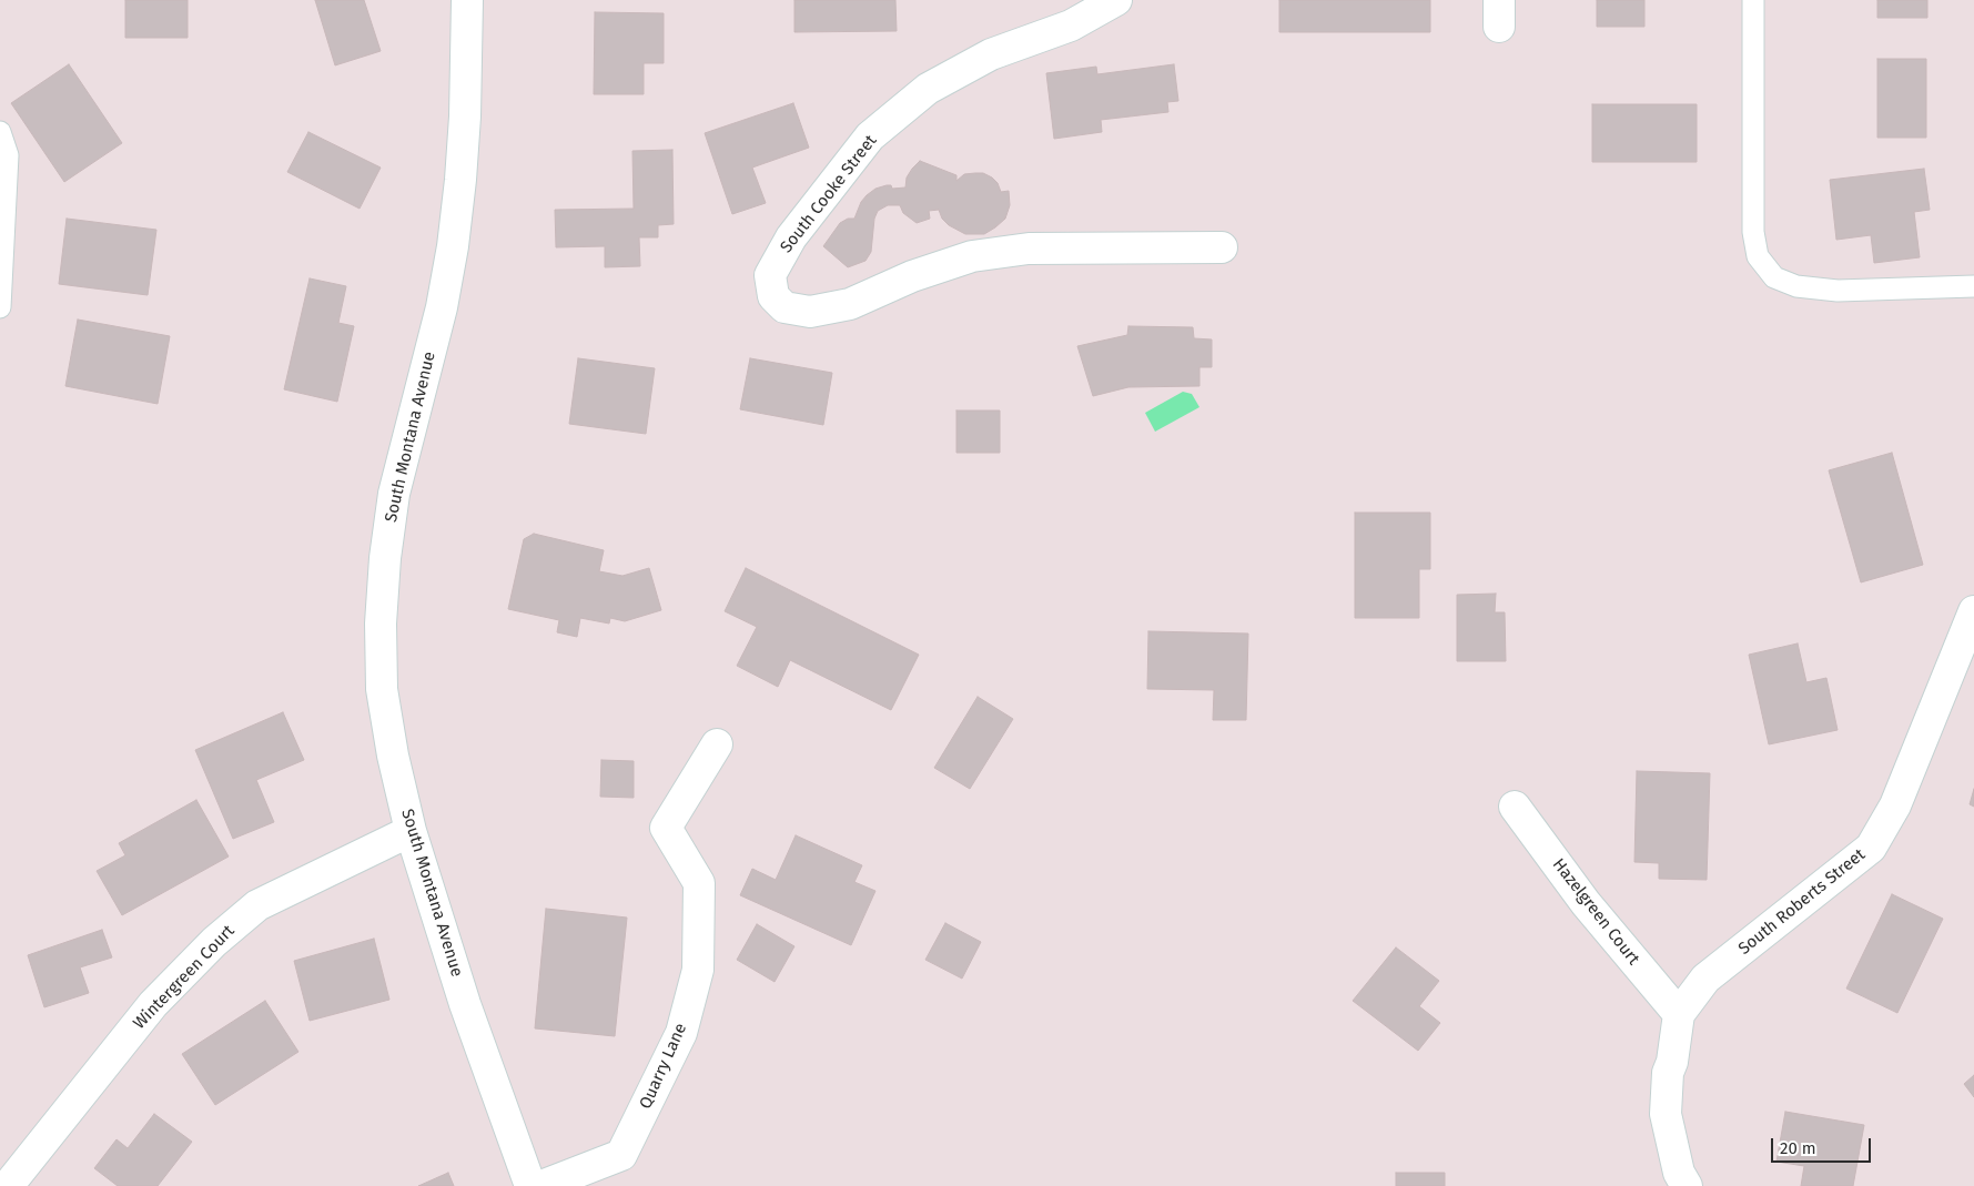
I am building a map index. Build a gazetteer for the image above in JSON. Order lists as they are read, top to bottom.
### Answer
{
  "streets": {
    "street": [
      "South Cooke Street",
      "South Montana Avenue",
      "South Roberts Street",
      "Hazelgreen Court",
      "Wintergreen Court",
      "Quarry Lane"
    ]
  },
  "crossings": [
    ["South Montana Avenue", "Wintergreen Court"],
    ["South Roberts Street", "Hazelgreen Court"]
  ],
  "scale_bar": "20 m"
}
